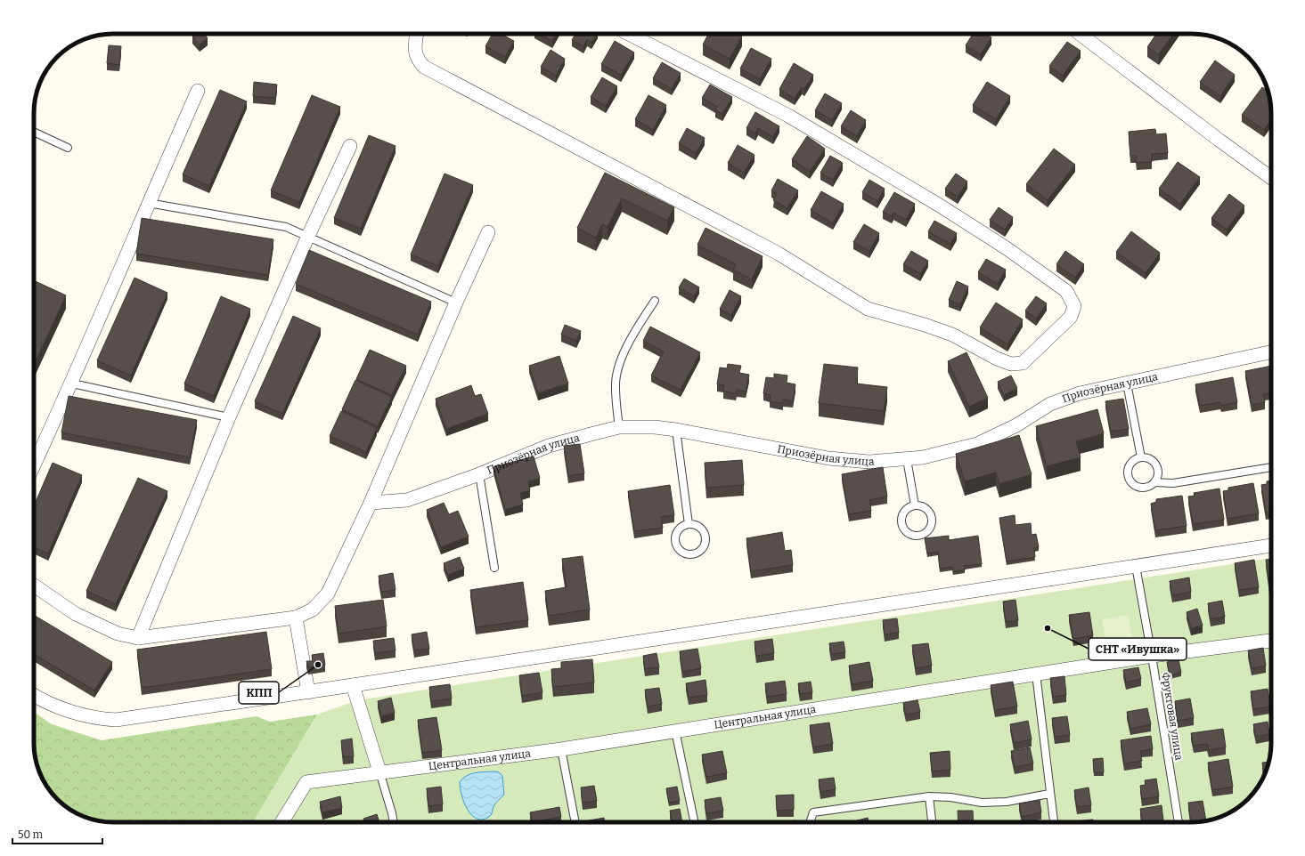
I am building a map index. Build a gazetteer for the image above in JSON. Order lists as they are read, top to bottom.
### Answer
{
  "streets": {
    "street": ["Приозёрная улица", "Центральная улица"],
    "lane": ["Фруктовая улица"]
  },
  "crossings": [
    ["Центральная улица", "Фруктовая улица"]
  ],
  "places": ["СНТ «Ивушка»", "КПП"],
  "scale_bar": "50 m"
}
